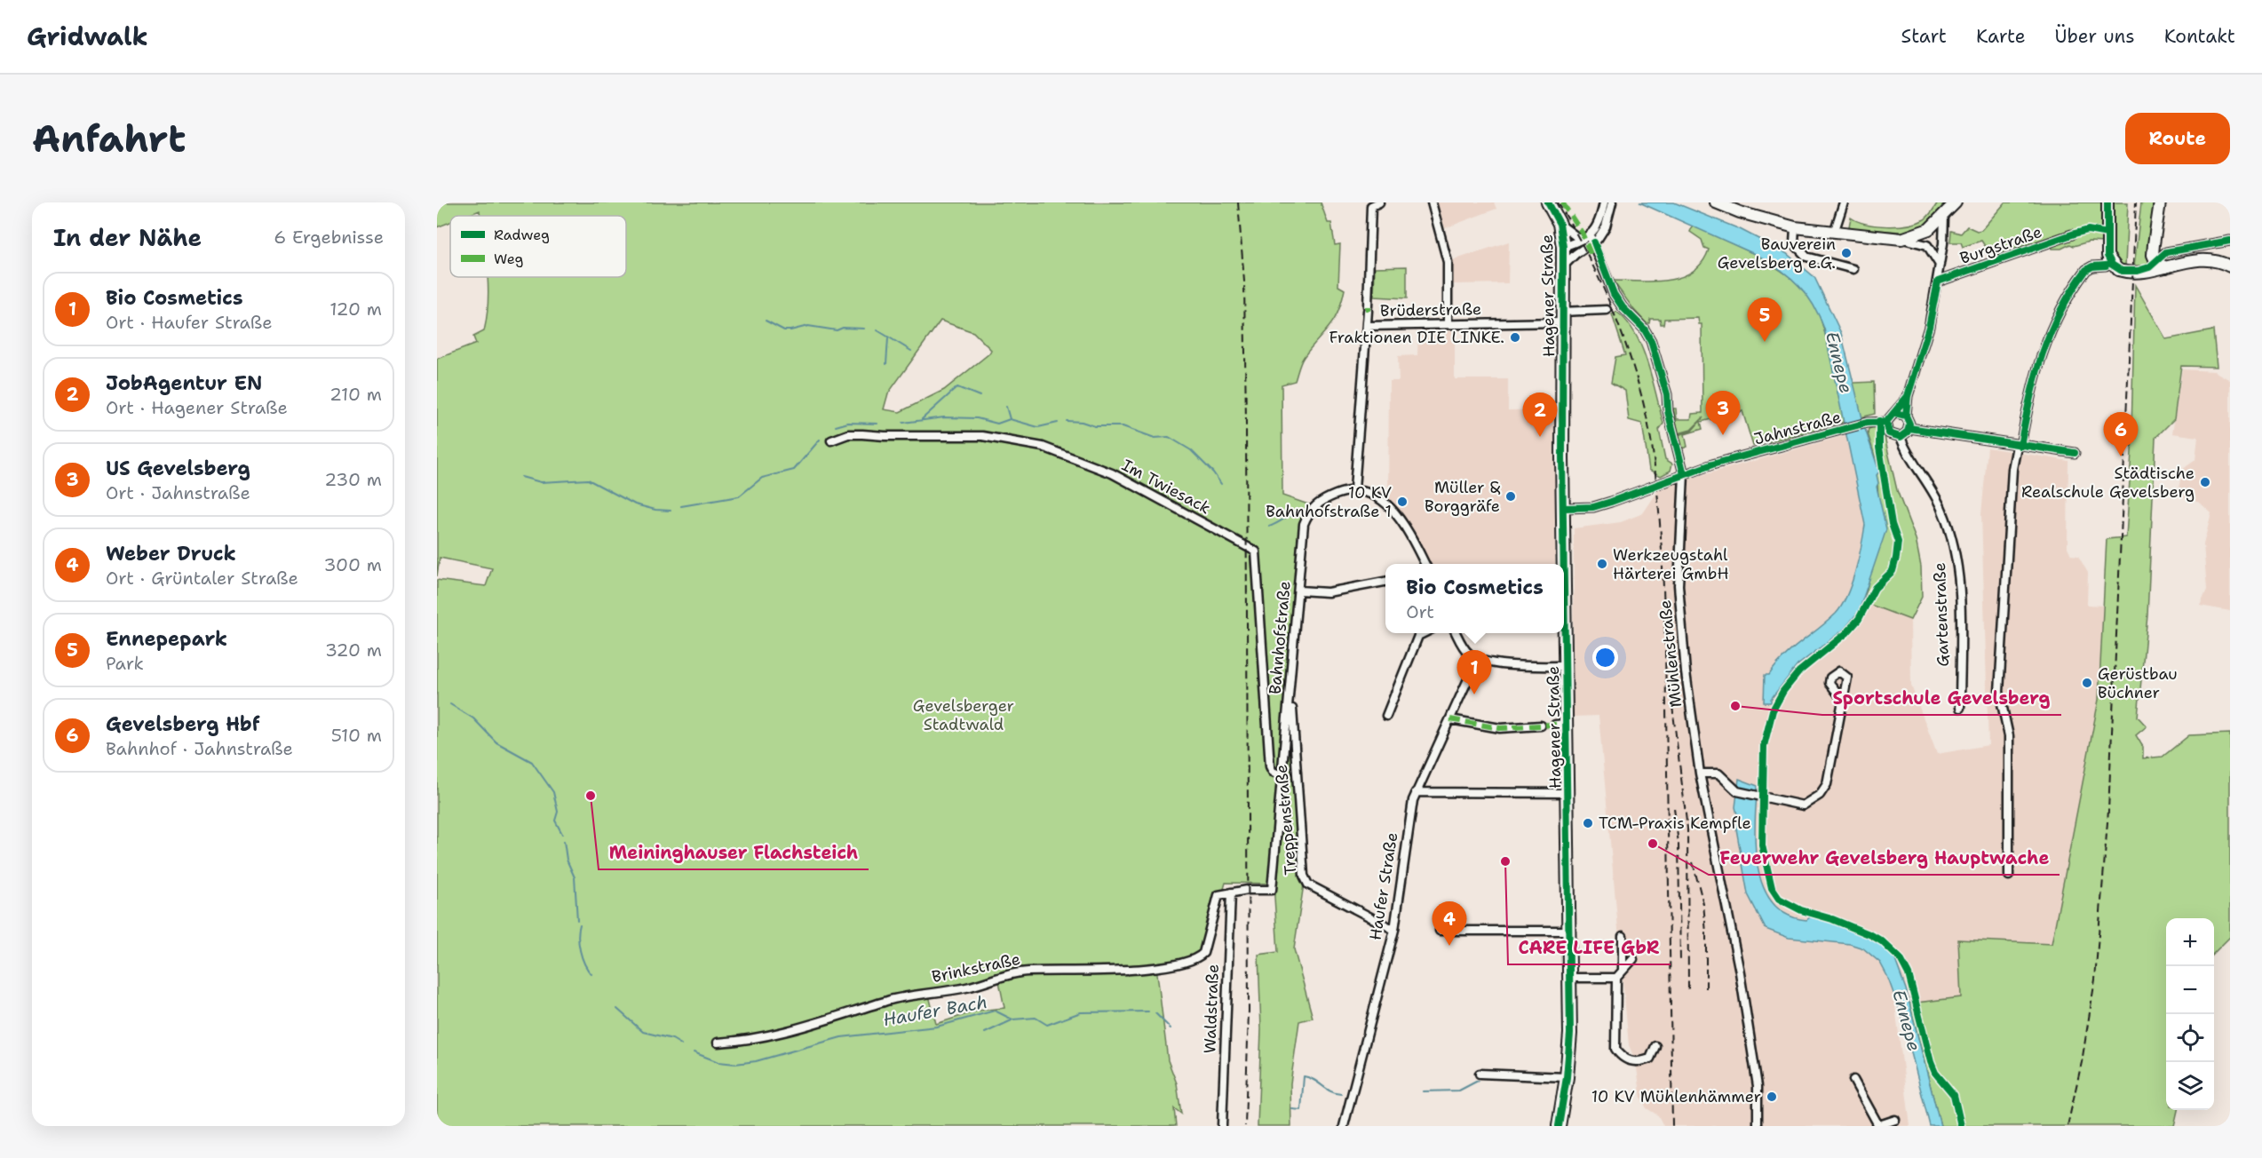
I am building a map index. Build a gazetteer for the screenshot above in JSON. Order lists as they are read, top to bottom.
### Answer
{
  "streets": {
    "main road": ["Hagener Straße"],
    "street": [
      "Burgstraße",
      "Brüderstraße",
      "Jahnstraße",
      "Im Twiesack",
      "Gartenstraße",
      "Bahnhofstraße",
      "Mühlenstraße",
      "Treppenstraße",
      "Haufer Straße",
      "Brinkstraße",
      "Waldstraße"
    ]
  },
  "crossings": [
    ["Hagener Straße", "Brüderstraße"],
    ["Hagener Straße", "Jahnstraße"],
    ["Brüderstraße", "Bahnhofstraße"],
    ["Jahnstraße", "Gartenstraße"],
    ["Jahnstraße", "Mühlenstraße"],
    ["Im Twiesack", "Bahnhofstraße"],
    ["Bahnhofstraße", "Treppenstraße"],
    ["Bahnhofstraße", "Brinkstraße"],
    ["Bahnhofstraße", "Waldstraße"],
    ["Treppenstraße", "Haufer Straße"],
    ["Brinkstraße", "Waldstraße"]
  ],
  "water": ["Ennepe", "Haufer Bach"],
  "parks": ["Gevelsberger Stadtwald"],
  "places": [
    "Bauverein Gevelsberg e.G.",
    "Fraktionen DIE LINKE.",
    "Städtische Realschule Gevelsberg",
    "Müller & Borggräfe",
    "10 KV Bahnhofstraße 1",
    "Werkzeugstahl Härterei GmbH",
    "Gerüstbau Büchner",
    "Sportschule Gevelsberg",
    "Meininghauser Flachsteich",
    "TCM-Praxis Kempfle",
    "Feuerwehr Gevelsberg Hauptwache",
    "CARE LIFE GbR",
    "10 KV Mühlenhämmer"
  ],
  "legend": ["Radweg", "Weg"],
  "page": {
    "header": "Gridwalk",
    "nav": [
      "Start",
      "Karte",
      "Über uns",
      "Kontakt"
    ],
    "buttons": "Route",
    "title": "Anfahrt",
    "heading": ["In der Nähe", "6 Ergebnisse"],
    "list": [
      {
        "mark": "1",
        "name": "Bio Cosmetics",
        "note": "Ort · Haufer Straße",
        "value": "120 m"
      },
      {
        "mark": "2",
        "name": "JobAgentur EN",
        "note": "Ort · Hagener Straße",
        "value": "210 m"
      },
      {
        "mark": "3",
        "name": "US Gevelsberg",
        "note": "Ort · Jahnstraße",
        "value": "230 m"
      },
      {
        "mark": "4",
        "name": "Weber Druck",
        "note": "Ort · Grüntaler Straße",
        "value": "300 m"
      },
      {
        "mark": "5",
        "name": "Ennepepark",
        "note": "Park",
        "value": "320 m"
      },
      {
        "mark": "6",
        "name": "Gevelsberg Hbf",
        "note": "Bahnhof · Jahnstraße",
        "value": "510 m"
      }
    ],
    "pins": [
      "5",
      "3",
      "2",
      "6",
      "1",
      "4"
    ],
    "popup": ["Bio Cosmetics", "Ort"],
    "map_buttons": ["+", "−"]
  }
}
